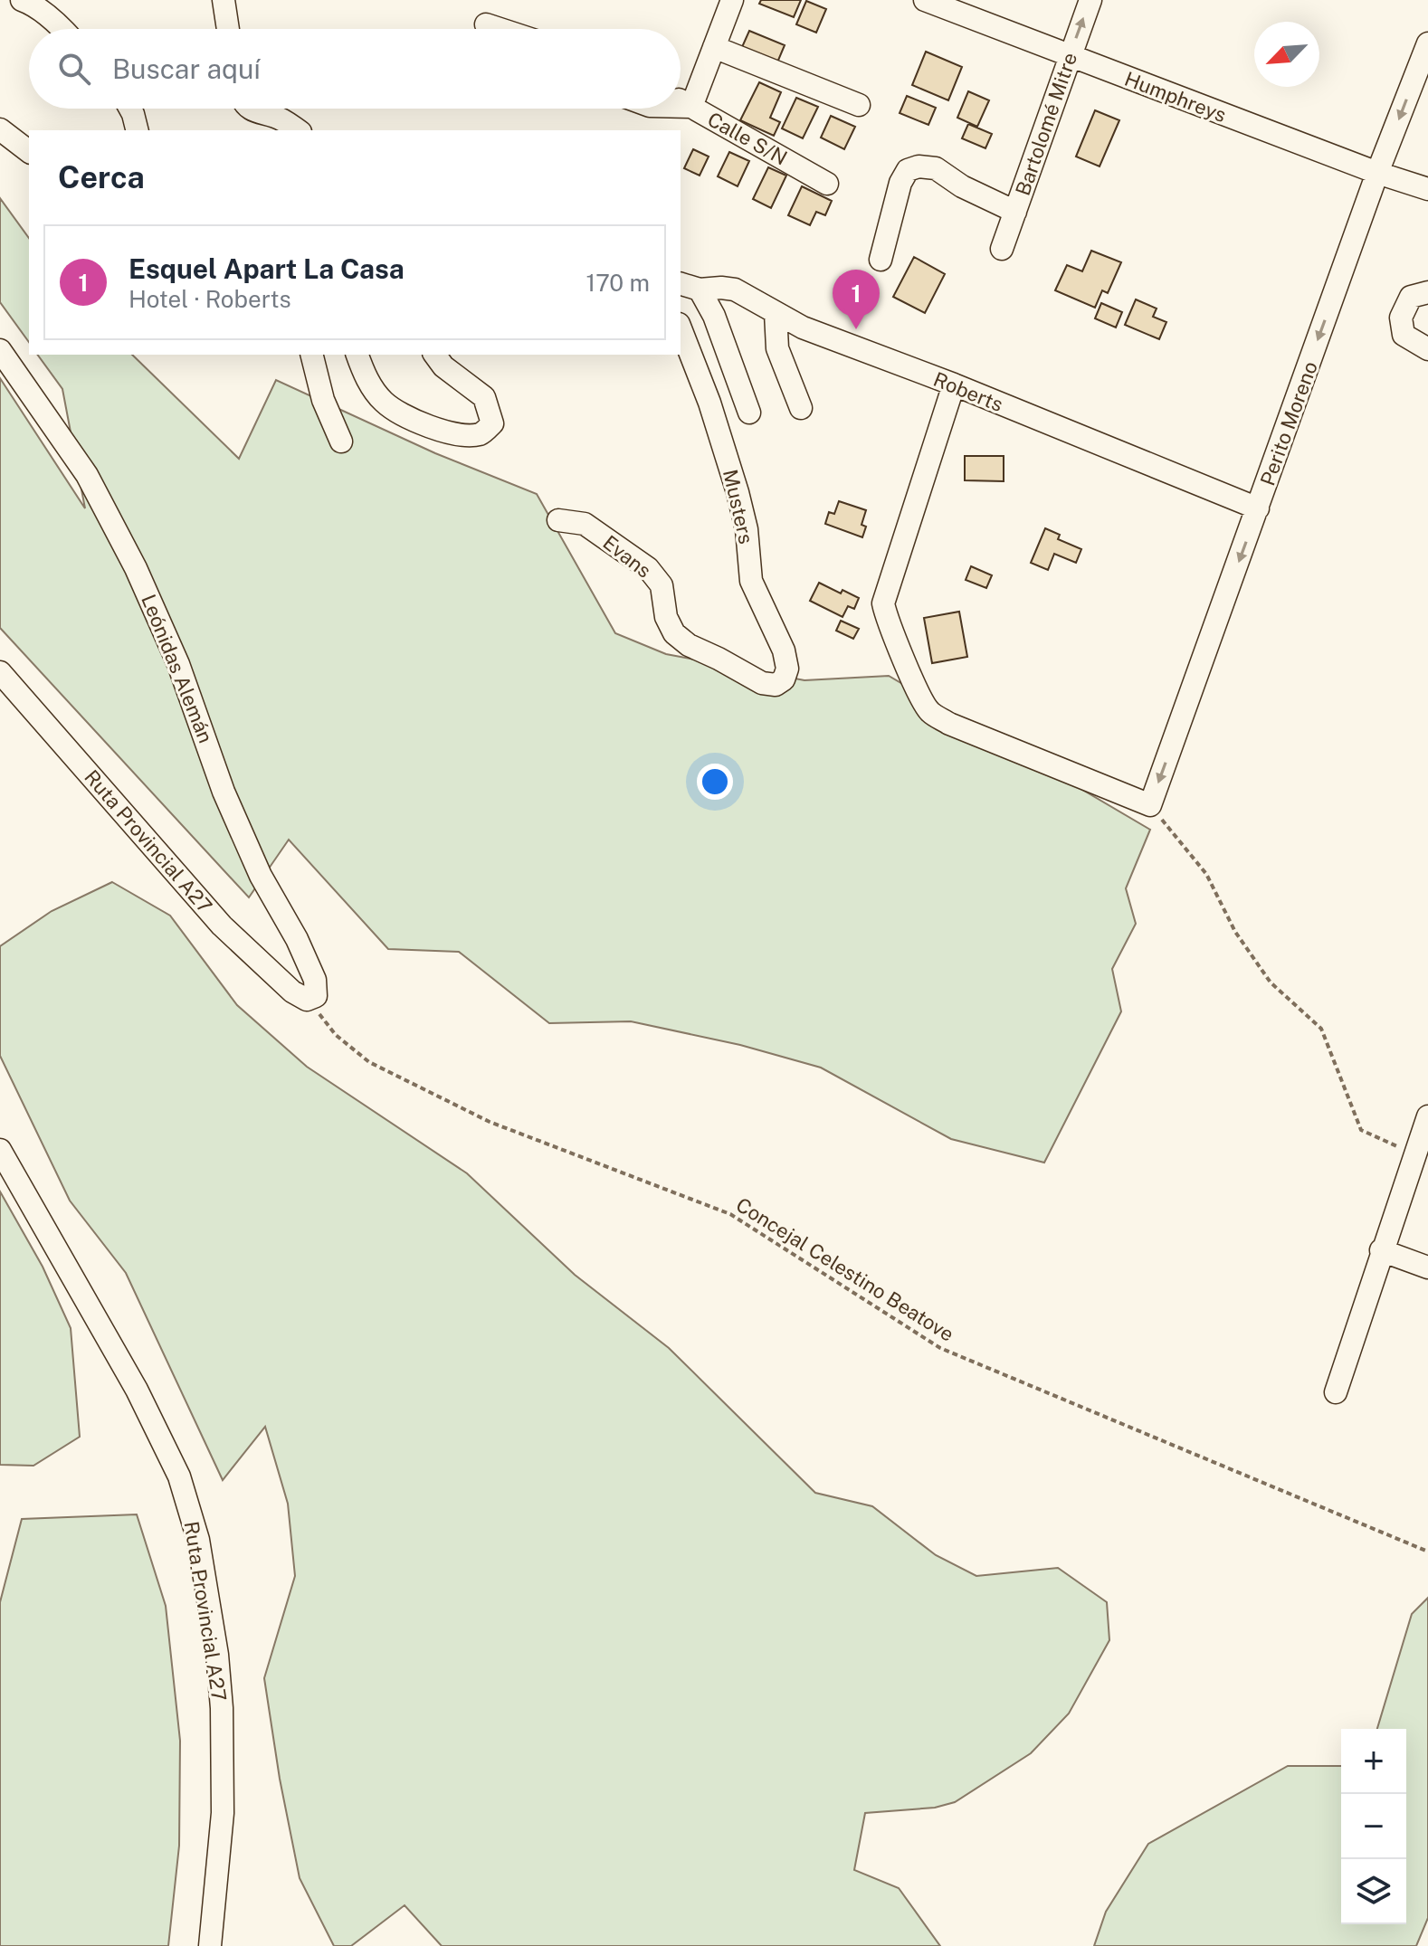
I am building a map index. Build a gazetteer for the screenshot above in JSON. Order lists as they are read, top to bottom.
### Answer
{
  "streets": {
    "street": [
      "Humphreys",
      "Bartolomé Mitre",
      "Calle S/N",
      "Roberts",
      "Perito Moreno",
      "Musters",
      "Evans",
      "Leónidas Alemán",
      "Ruta Provincial A27"
    ],
    "path": ["Concejal Celestino Beatove"]
  },
  "crossings": [
    ["Humphreys", "Bartolomé Mitre"],
    ["Humphreys", "Perito Moreno"],
    ["Roberts", "Perito Moreno"],
    ["Musters", "Evans"],
    ["Leónidas Alemán", "Ruta Provincial A27"],
    ["Leónidas Alemán", "Concejal Celestino Beatove"],
    ["Ruta Provincial A27", "Concejal Celestino Beatove"]
  ],
  "one_way": ["Perito Moreno"],
  "north": "bottom left",
  "page": {
    "search": "Buscar aquí",
    "heading": "Cerca",
    "list": [
      {
        "mark": "1",
        "name": "Esquel Apart La Casa",
        "note": "Hotel · Roberts",
        "value": "170 m"
      }
    ],
    "pins": "1",
    "map_buttons": ["+", "−"]
  }
}
